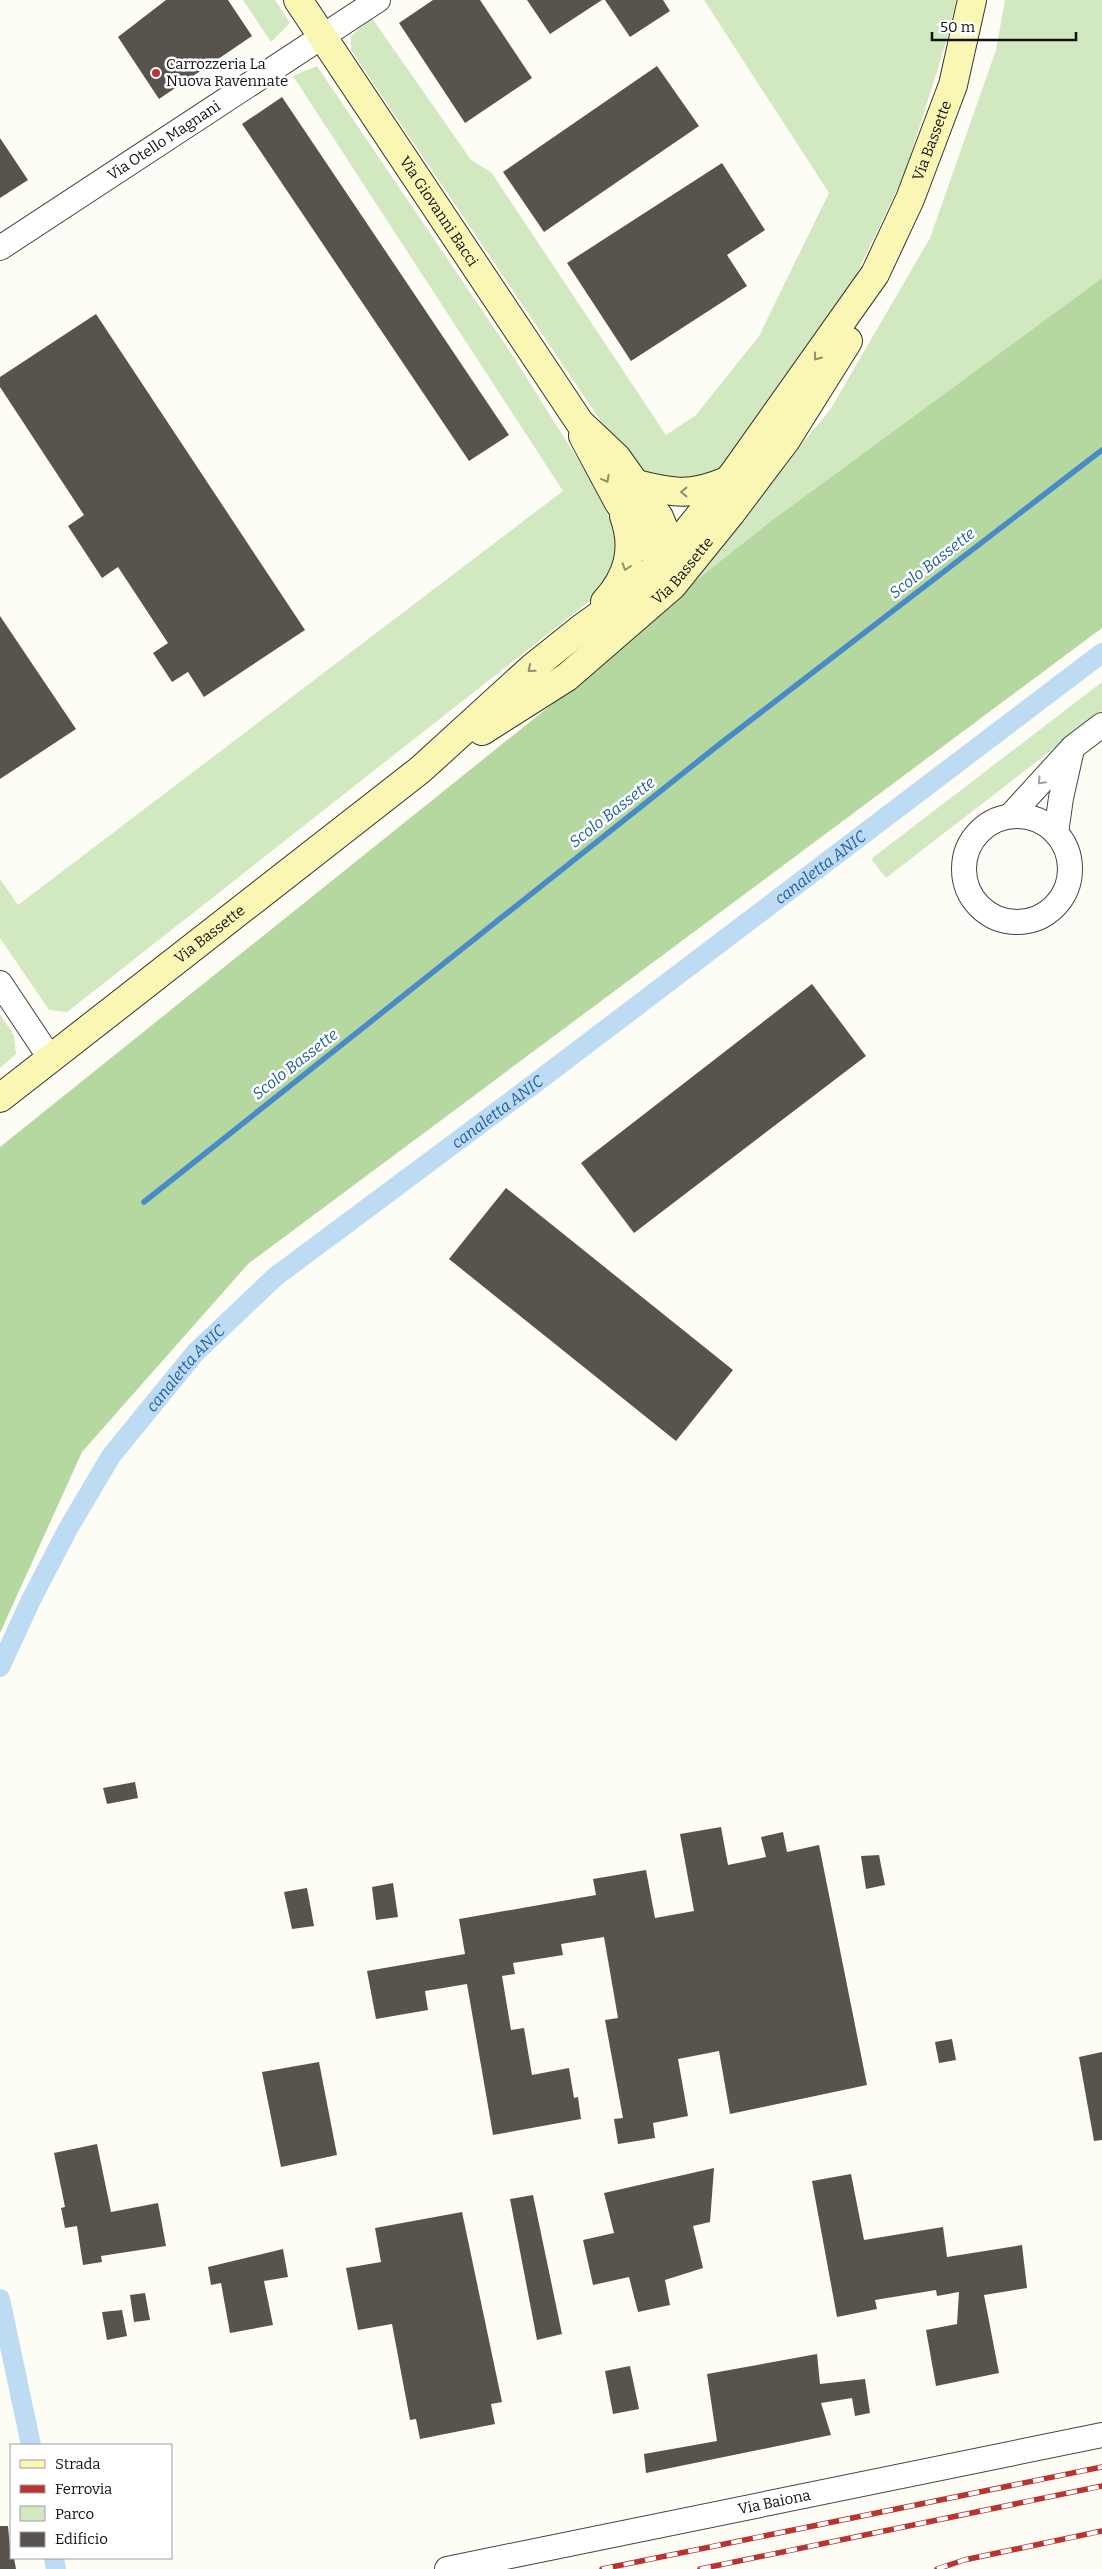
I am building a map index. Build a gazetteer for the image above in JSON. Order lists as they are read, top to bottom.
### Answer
{
  "streets": {
    "main road": ["Via Bassette", "Via Giovanni Bacci"],
    "street": ["Via Otello Magnani", "Via Baiona"]
  },
  "crossings": [
    ["Via Bassette", "Via Giovanni Bacci"],
    ["Via Otello Magnani", "Via Giovanni Bacci"]
  ],
  "water": ["Scolo Bassette", "canaletta ANIC"],
  "places": ["Carrozzeria La Nuova Ravennate"],
  "legend": [
    "Strada",
    "Ferrovia",
    "Parco",
    "Edificio"
  ],
  "scale_bar": "50 m"
}
